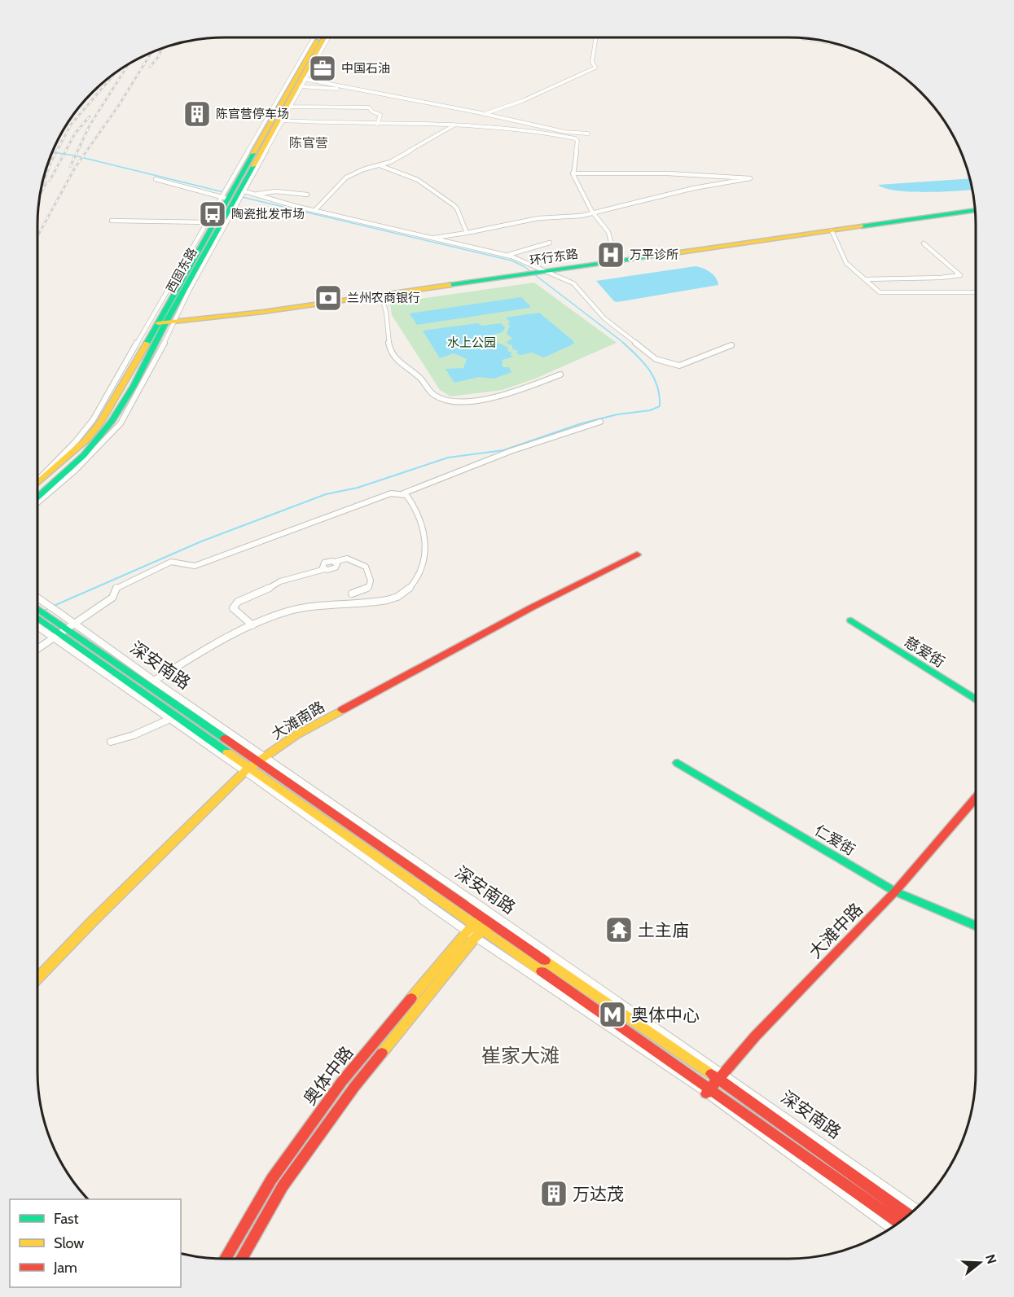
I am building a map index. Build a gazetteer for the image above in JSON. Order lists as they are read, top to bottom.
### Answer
{
  "streets": {
    "main road": [
      "环行东路",
      "西固东路",
      "慈爱街",
      "深安南路",
      "大滩南路",
      "仁爱街",
      "大滩中路",
      "奥体中路"
    ]
  },
  "crossings": [
    ["环行东路", "西固东路"],
    ["深安南路", "大滩南路"],
    ["深安南路", "大滩中路"],
    ["深安南路", "奥体中路"],
    ["仁爱街", "大滩中路"]
  ],
  "districts": ["陈官营", "崔家大滩"],
  "parks": ["水上公园"],
  "places": {
    "office": ["中国石油"],
    "building": ["陈官营停车场", "万达茂"],
    "bus stop": ["陶瓷批发市场"],
    "hospital": ["万平诊所"],
    "bank": ["兰州农商银行"],
    "temple": ["土主庙"],
    "metro station": ["奥体中心"]
  },
  "legend": ["Fast", "Slow", "Jam"],
  "north": "right"
}
